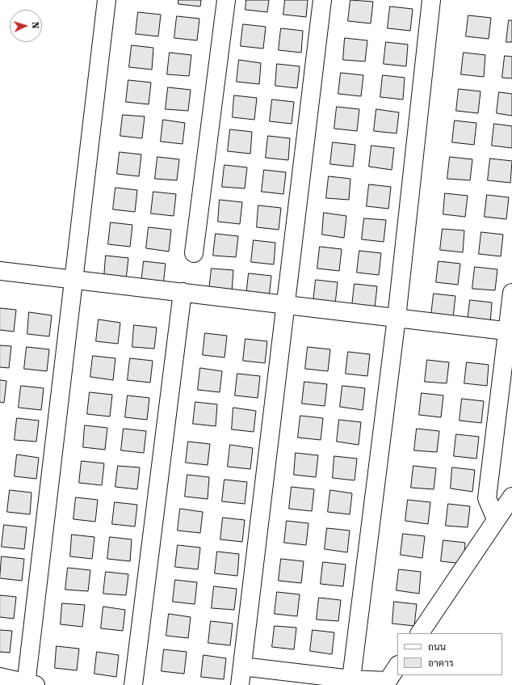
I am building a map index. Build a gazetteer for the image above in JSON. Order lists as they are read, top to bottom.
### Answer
{
  "legend": ["ถนน", "อาคาร"],
  "north": "right"
}
